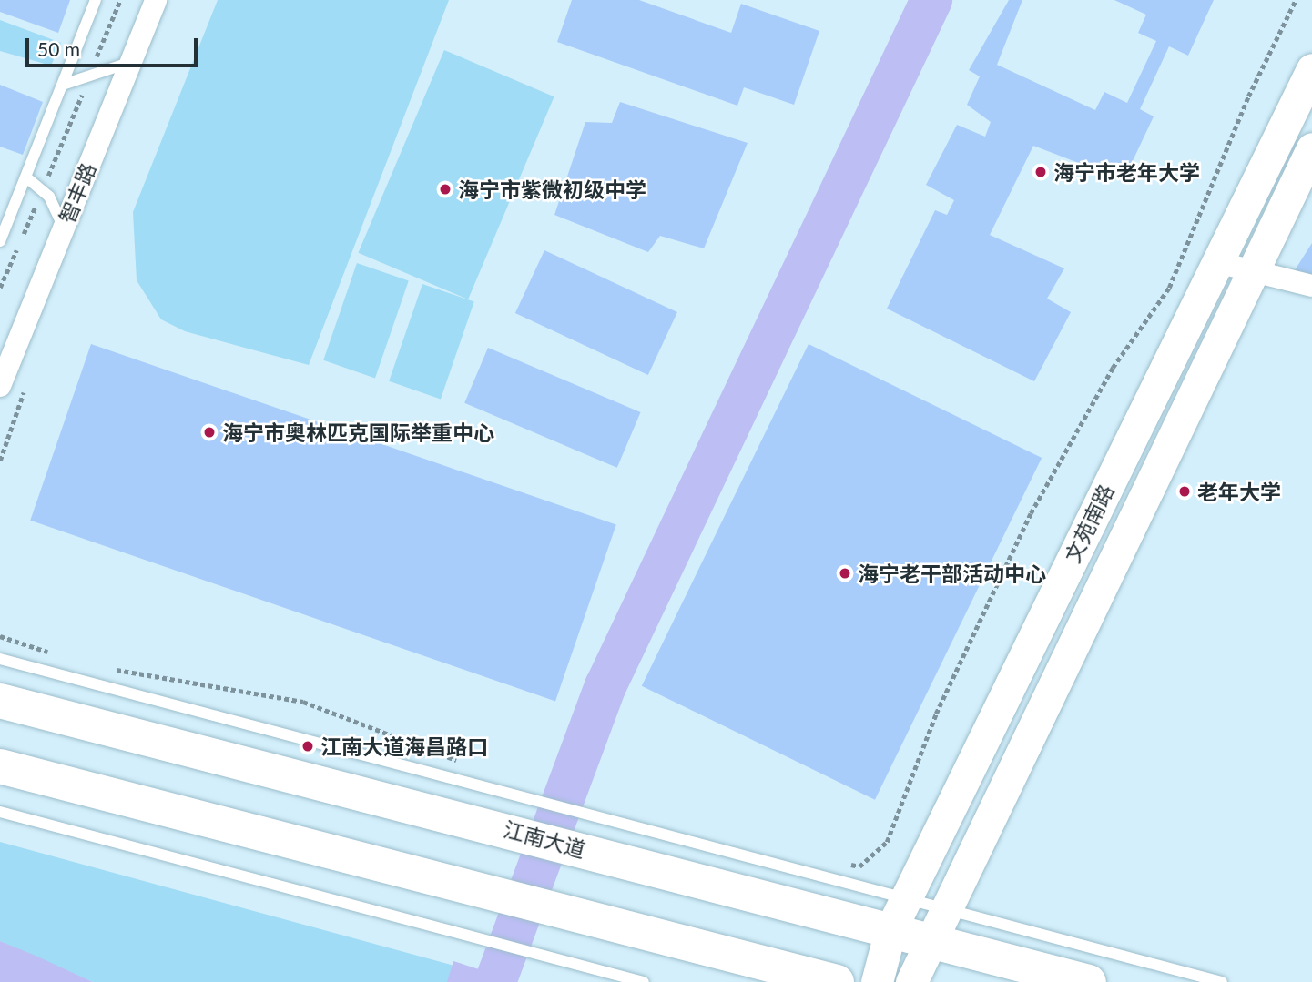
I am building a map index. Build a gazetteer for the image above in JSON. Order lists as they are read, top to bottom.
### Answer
{
  "streets": {
    "highway": ["江南大道"],
    "main road": ["文苑南路"],
    "street": ["智丰路"]
  },
  "crossings": [
    ["文苑南路", "江南大道"]
  ],
  "places": [
    "海宁市老年大学",
    "海宁市紫微初级中学",
    "海宁市奥林匹克国际举重中心",
    "老年大学",
    "海宁老干部活动中心",
    "江南大道海昌路口"
  ],
  "scale_bar": "50 m"
}
